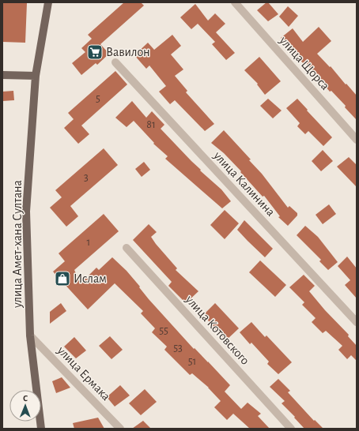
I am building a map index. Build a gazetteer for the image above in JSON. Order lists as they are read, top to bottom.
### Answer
{
  "streets": {
    "main road": ["улица Амет-хана Султана"],
    "street": [
      "улица Щорса",
      "улица Калинина",
      "улица Котовского",
      "улица Ермака"
    ]
  },
  "crossings": [
    ["улица Амет-хана Султана", "улица Ермака"]
  ],
  "places": {
    "supermarket": ["Вавилон"],
    "shop": ["Ислам"]
  },
  "house_numbers": [
    "5",
    "81",
    "3",
    "1",
    "55",
    "53",
    "51"
  ],
  "north": "top"
}
